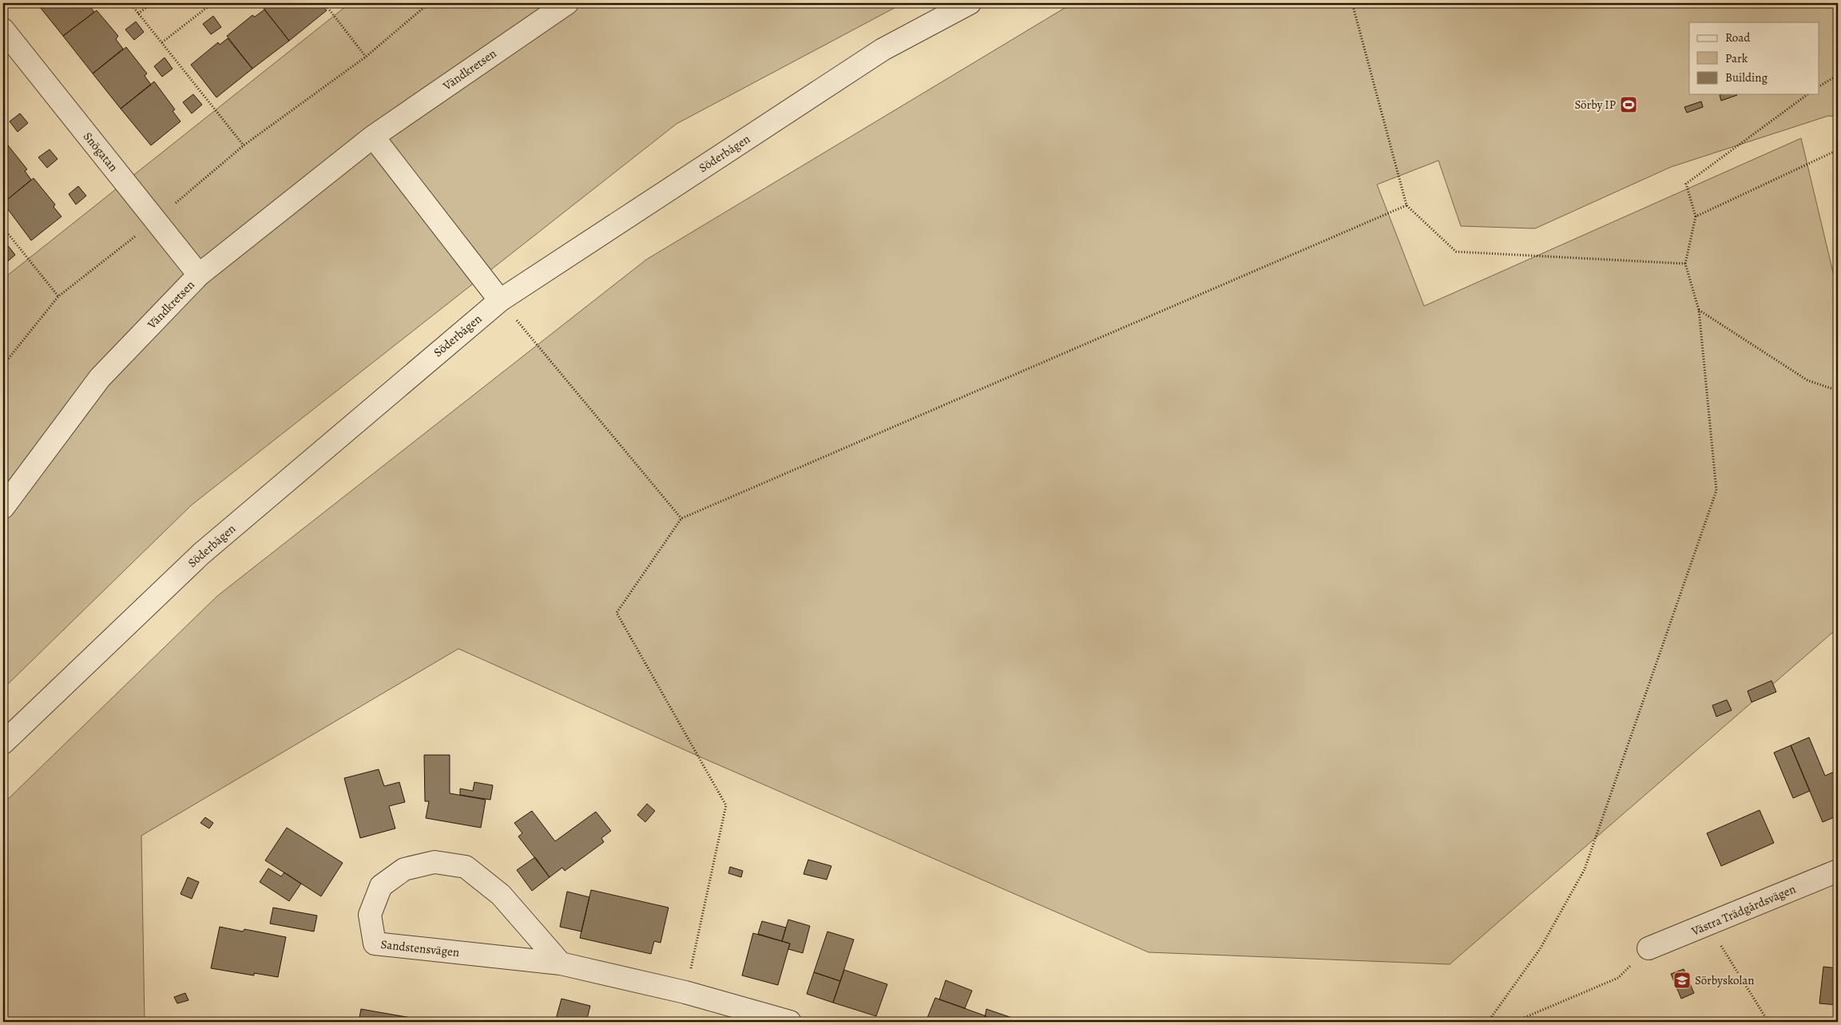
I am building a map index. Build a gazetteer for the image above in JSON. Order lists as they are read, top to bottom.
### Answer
{
  "streets": {
    "street": [
      "Vändkretsen",
      "Snögatan",
      "Söderbågen",
      "Västra Trädgårdsvägen",
      "Sandstensvägen"
    ]
  },
  "crossings": [
    ["Vändkretsen", "Snögatan"]
  ],
  "places": {
    "sports": ["Sörby IP"],
    "school or university": ["Sörbyskolan"]
  },
  "legend": ["Road", "Park", "Building"]
}
